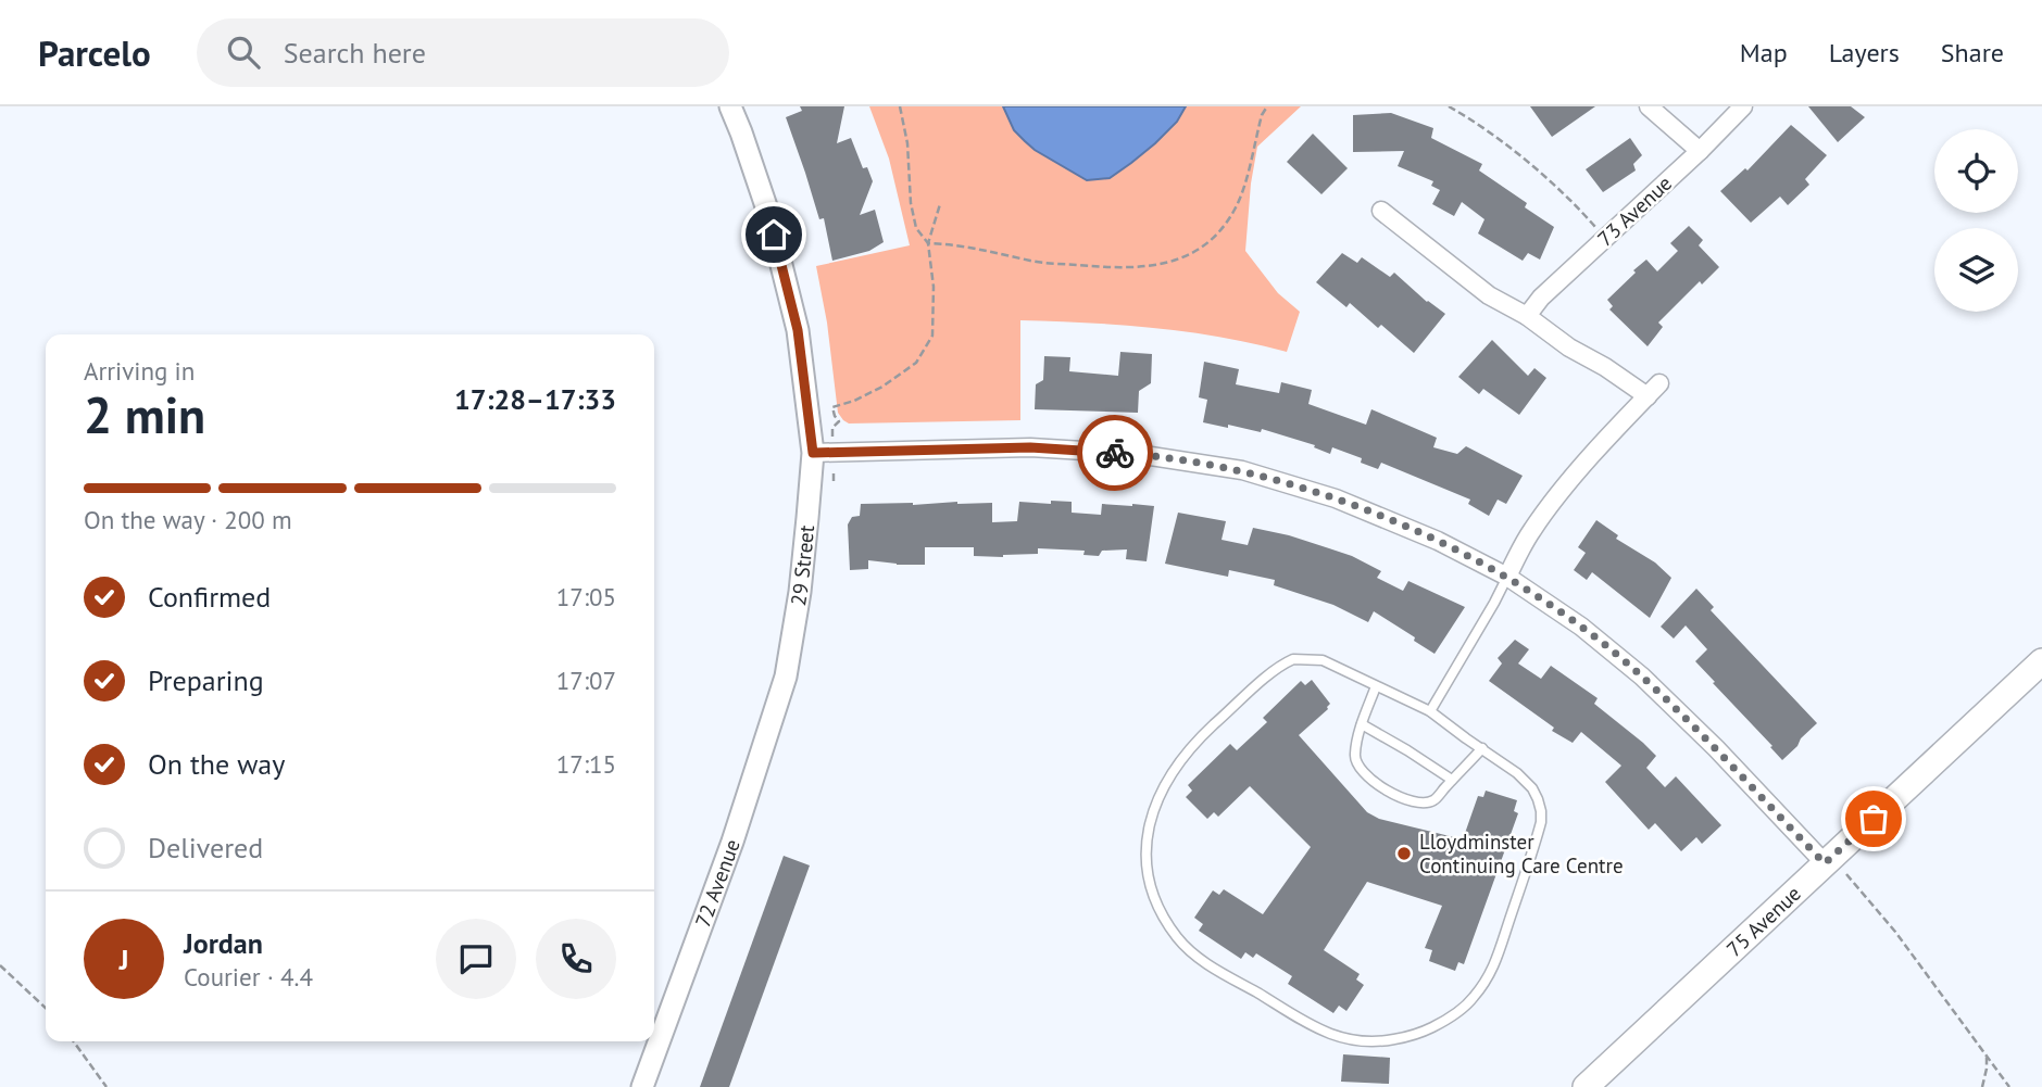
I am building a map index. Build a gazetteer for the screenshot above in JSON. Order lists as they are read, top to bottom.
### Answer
{
  "streets": {
    "main road": ["75 Avenue"],
    "street": ["73 Avenue", "29 Street", "72 Avenue"]
  },
  "crossings": [
    ["29 Street", "72 Avenue"]
  ],
  "places": ["Lloydminster Continuing Care Centre"],
  "page": {
    "header": "Parcelo",
    "search": "Search here",
    "nav": ["Map", "Layers", "Share"],
    "heading": ["2 min", "Arriving in", "17:28–17:33"],
    "panel": ["Jordan", "Courier · 4.4"],
    "bar": "On the way · 200 m",
    "list": [
      ["Confirmed", "17:05"],
      ["Preparing", "17:07"],
      ["On the way", "17:15"],
      "Delivered"
    ],
    "round": "J"
  }
}
